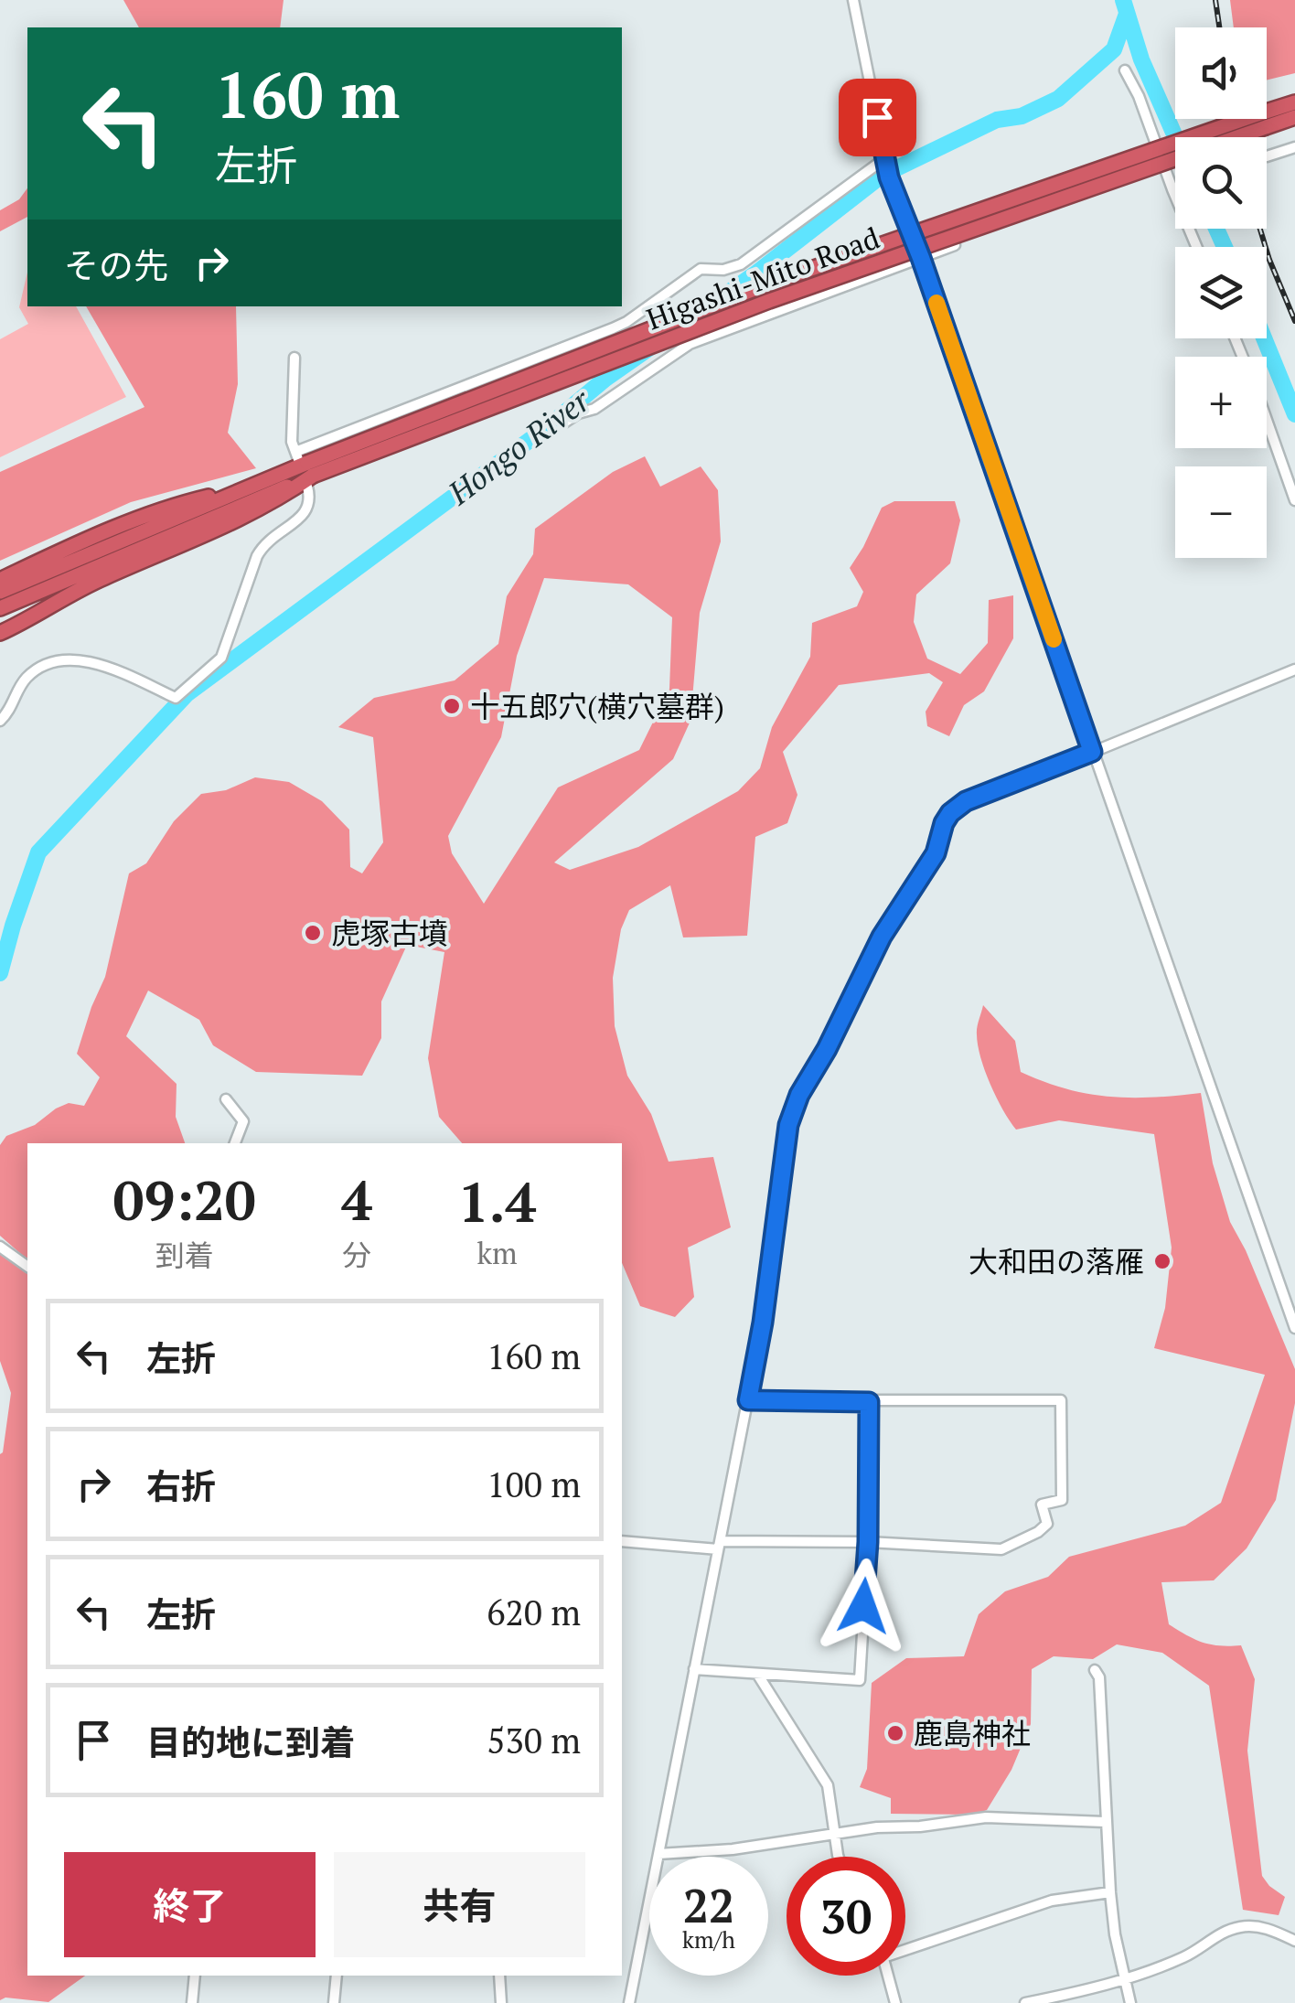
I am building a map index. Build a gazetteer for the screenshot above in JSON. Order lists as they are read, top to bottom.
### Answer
{
  "streets": {
    "highway": ["Higashi-Mito Road"]
  },
  "water": ["Hongo River"],
  "places": [
    "十五郎穴(横穴墓群)",
    "虎塚古墳",
    "大和田の落雁",
    "鹿島神社"
  ],
  "page": {
    "map_buttons": ["+", "−"],
    "turn": ["160 m", "左折"],
    "then": "その先",
    "eta": [
      "09:20",
      "到着",
      "4",
      "分",
      "1.4",
      "km"
    ],
    "list": [
      {
        "name": "左折",
        "value": "160 m"
      },
      {
        "name": "右折",
        "value": "100 m"
      },
      {
        "name": "左折",
        "value": "620 m"
      },
      {
        "name": "目的地に到着",
        "value": "530 m"
      }
    ],
    "buttons": ["終了", "共有"],
    "speed": "22 km/h",
    "limit": "30"
  }
}
